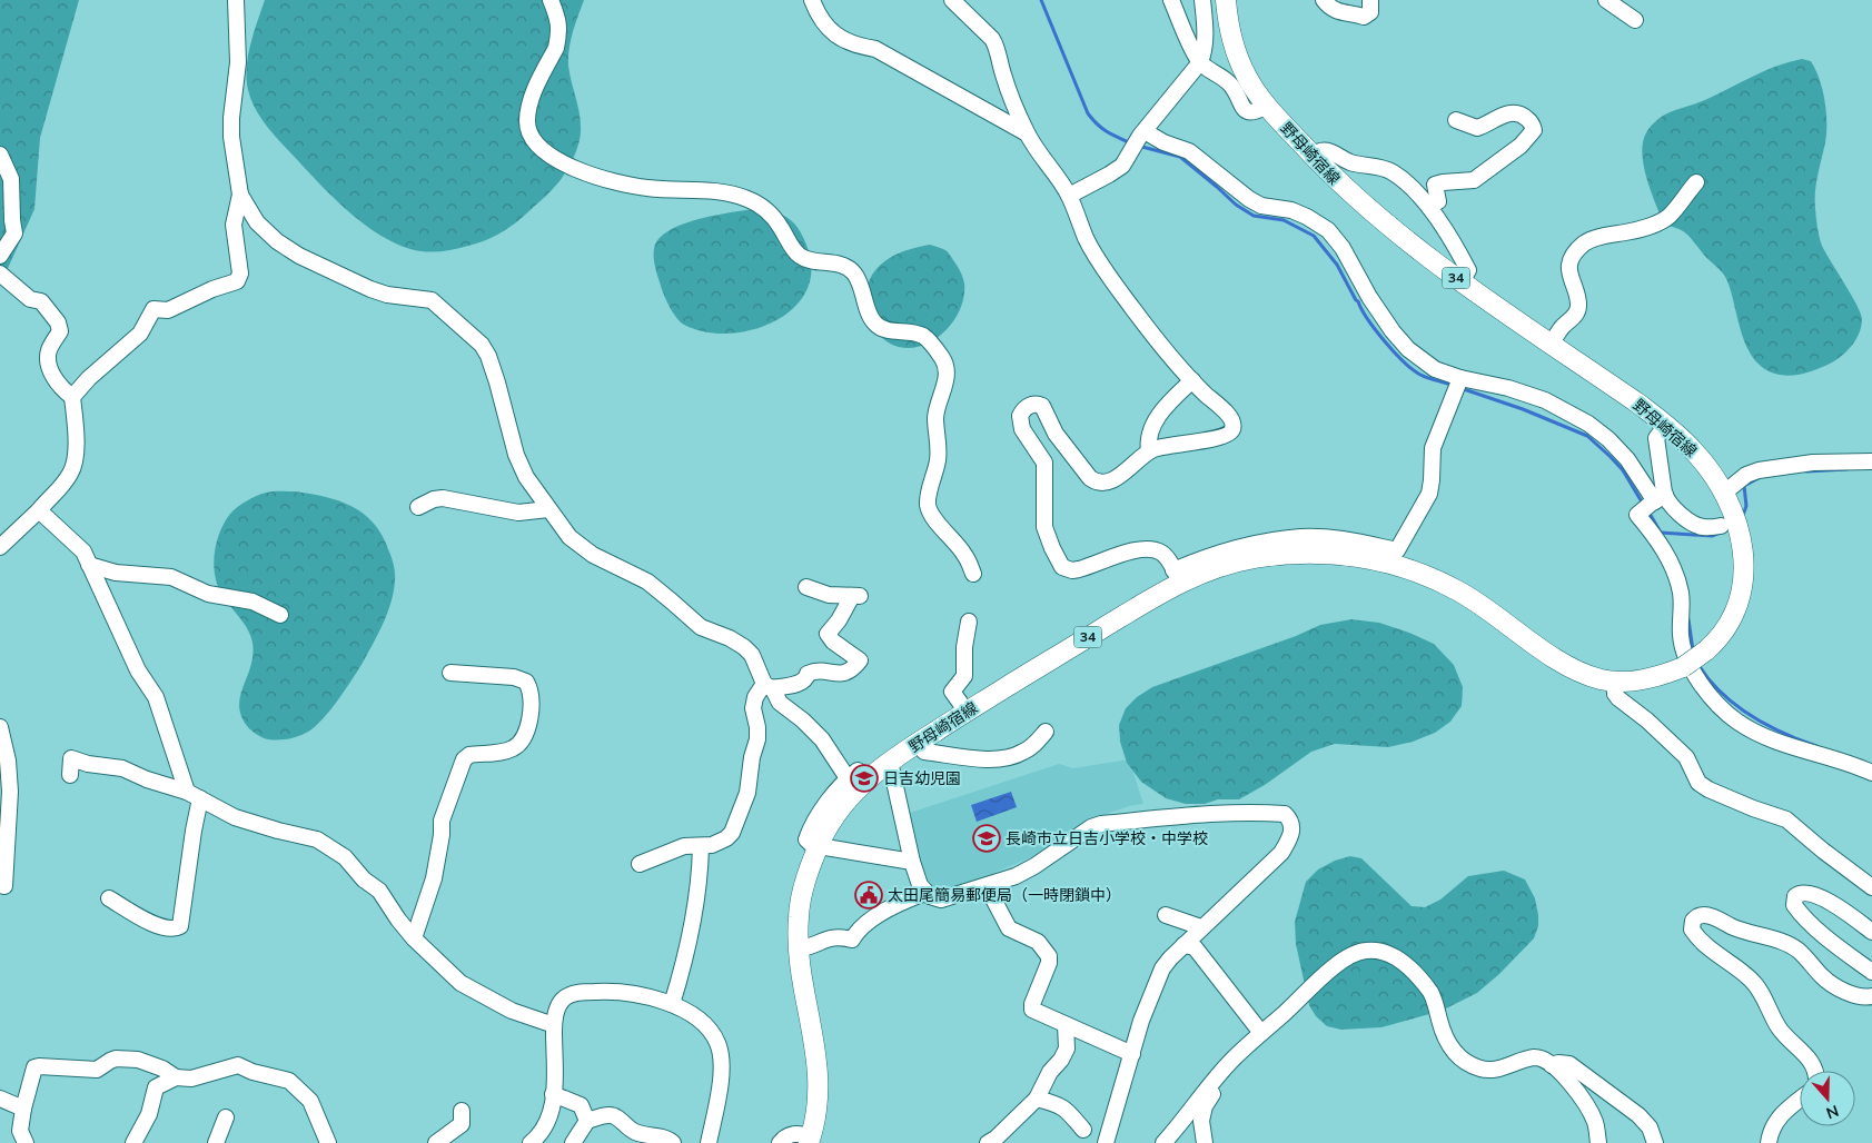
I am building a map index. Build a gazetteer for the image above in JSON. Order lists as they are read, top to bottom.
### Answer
{
  "streets": {
    "main road": ["野母崎宿線", "34"]
  },
  "places": {
    "school or university": ["日吉幼児園", "長崎市立日吉小学校・中学校"],
    "public building": ["太田尾簡易郵便局（一時閉鎖中）"]
  },
  "north": "bottom"
}
